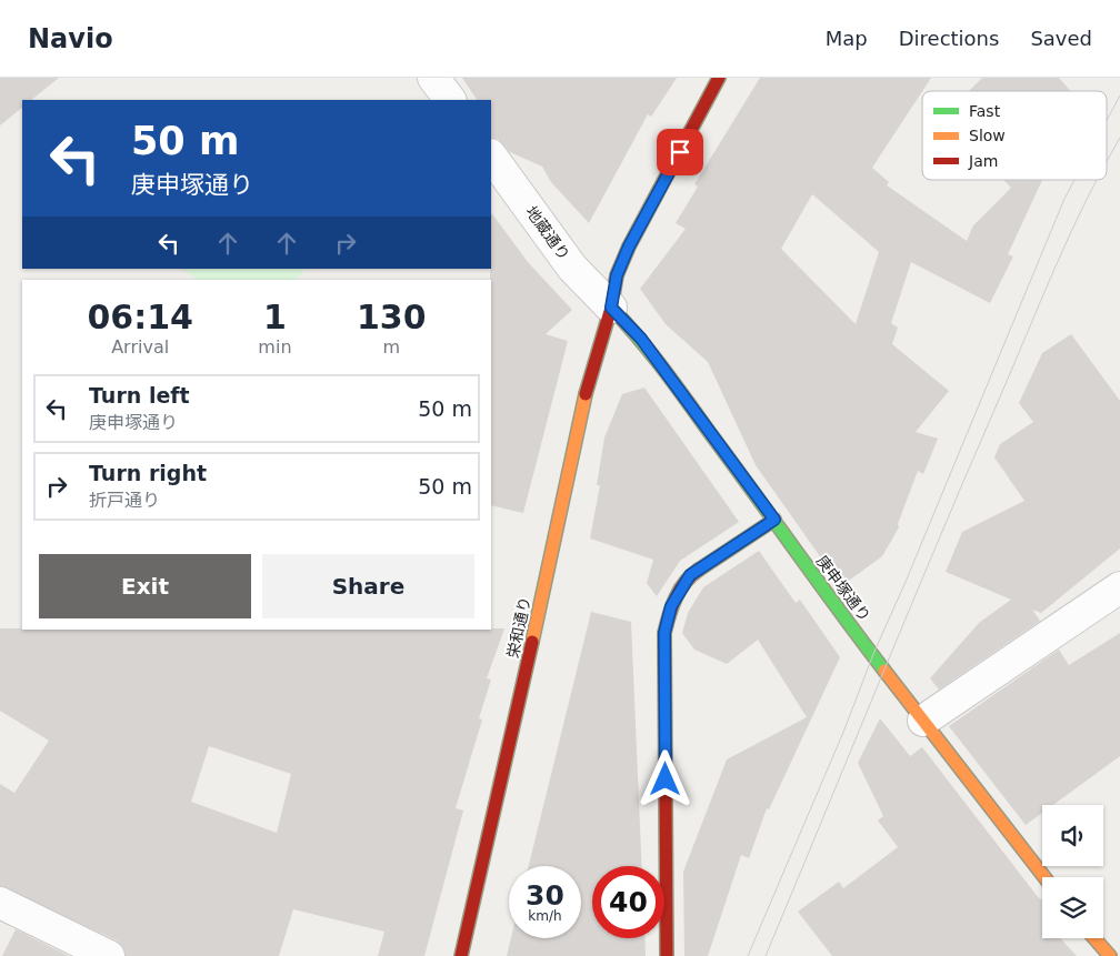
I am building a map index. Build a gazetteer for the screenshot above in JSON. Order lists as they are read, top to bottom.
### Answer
{
  "streets": {
    "street": ["地蔵通り", "庚申塚通り", "栄和通り"]
  },
  "crossings": [
    ["地蔵通り", "庚申塚通り"],
    ["地蔵通り", "栄和通り"],
    ["庚申塚通り", "栄和通り"]
  ],
  "legend": ["Fast", "Slow", "Jam"],
  "page": {
    "header": "Navio",
    "nav": ["Map", "Directions", "Saved"],
    "turn": ["50 m", "庚申塚通り"],
    "eta": [
      "06:14",
      "Arrival",
      "1",
      "min",
      "130",
      "m"
    ],
    "list": [
      {
        "name": "Turn left",
        "note": "庚申塚通り",
        "value": "50 m"
      },
      {
        "name": "Turn right",
        "note": "折戸通り",
        "value": "50 m"
      }
    ],
    "buttons": ["Exit", "Share"],
    "speed": "30 km/h",
    "limit": "40"
  }
}
